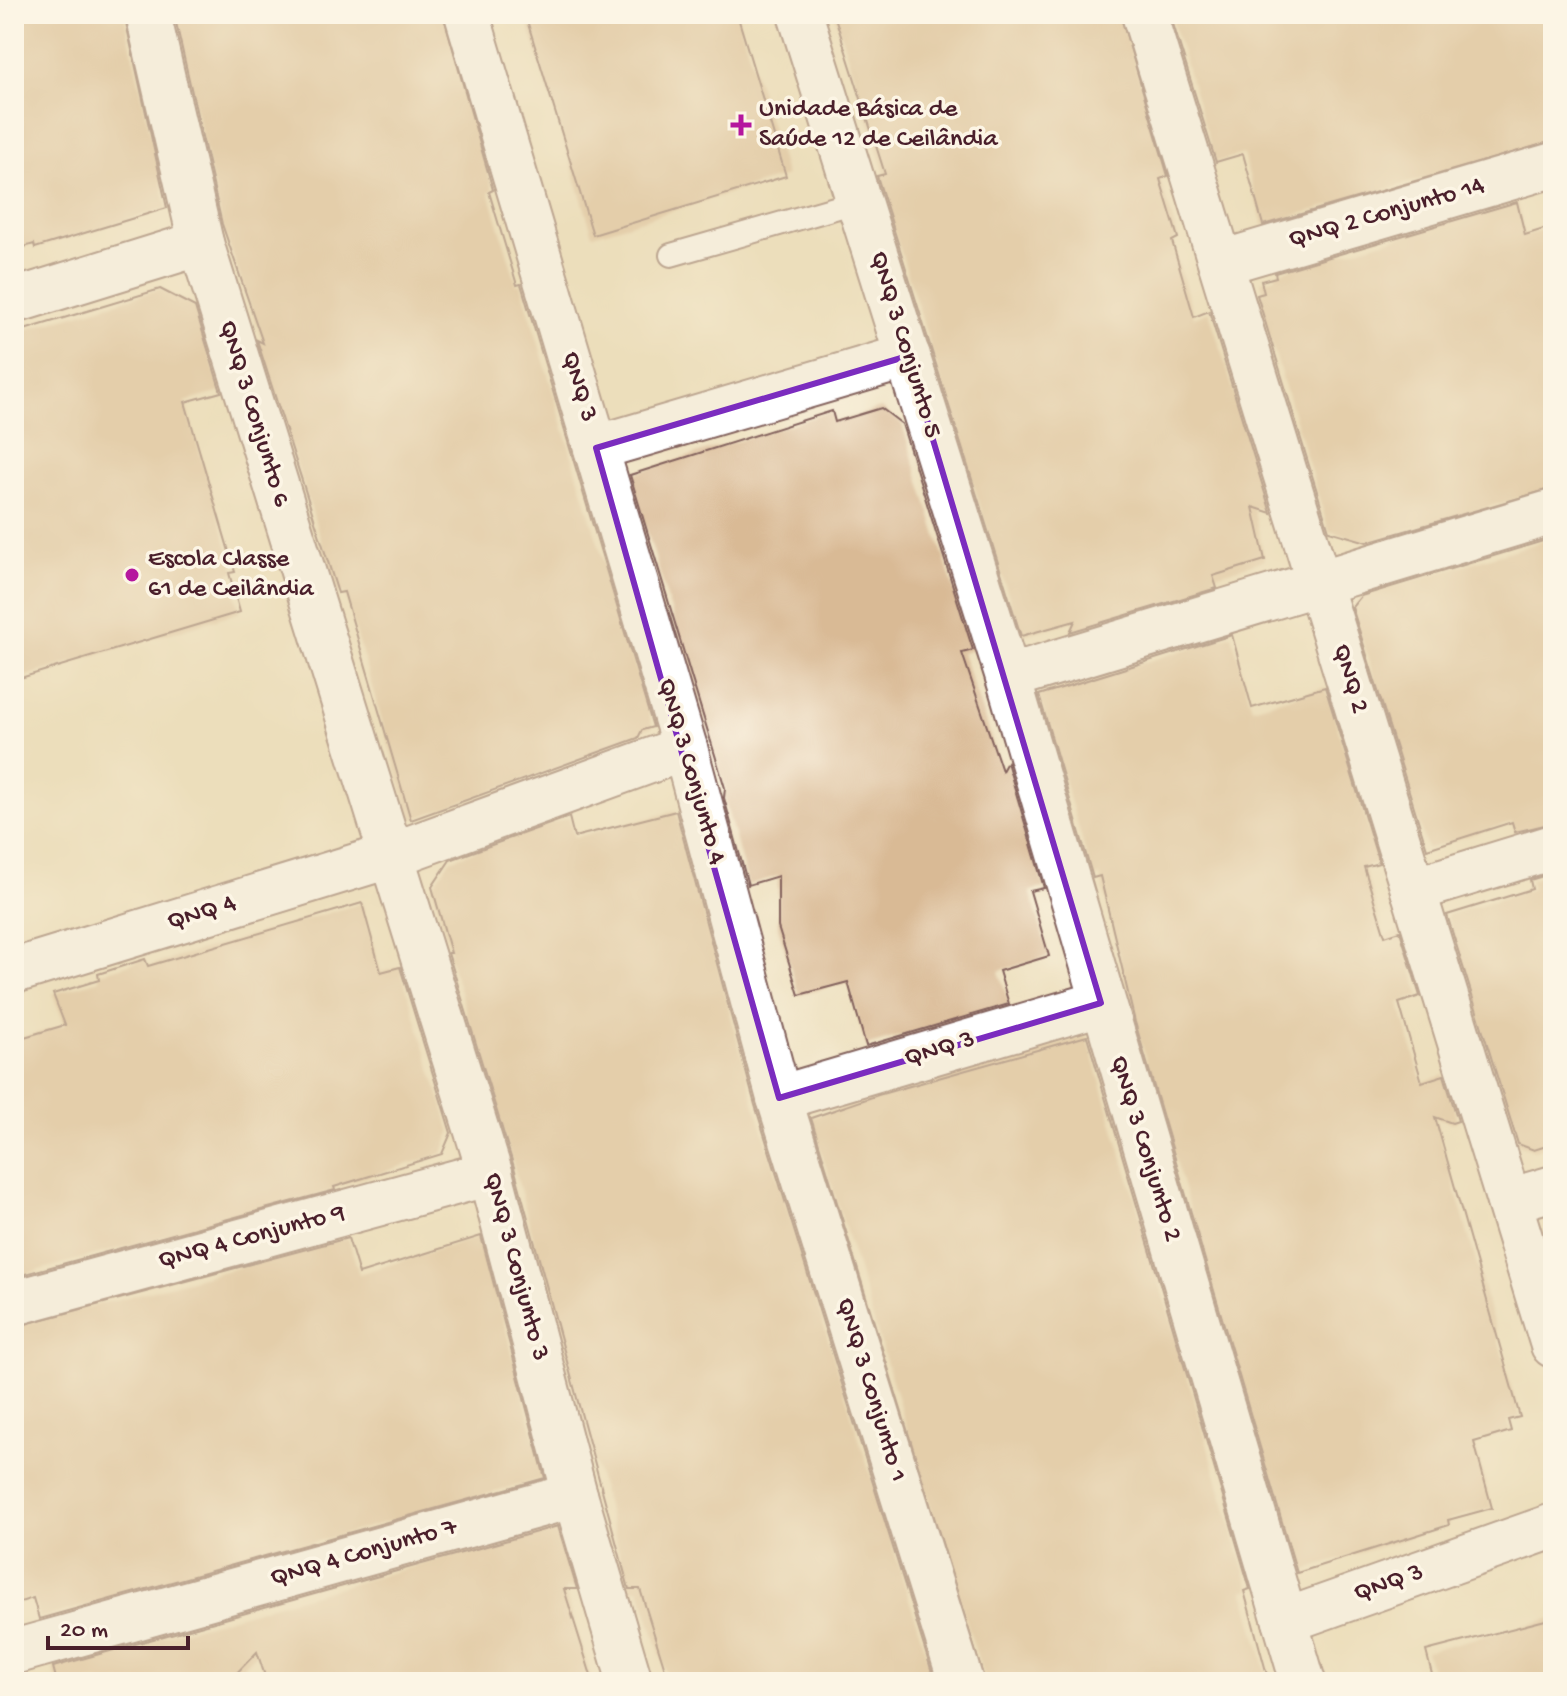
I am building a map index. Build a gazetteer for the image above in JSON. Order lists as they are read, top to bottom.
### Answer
{
  "streets": {
    "street": [
      "QNQ 2 Conjunto 14",
      "QNQ 3 Conjunto 5",
      "QNQ 3",
      "QNQ 3 Conjunto 6",
      "QNQ 2",
      "QNQ 3 Conjunto 4",
      "QNQ 4",
      "QNQ 3 Conjunto 2",
      "QNQ 4 Conjunto 9",
      "QNQ 3 Conjunto 3",
      "QNQ 3 Conjunto 1",
      "QNQ 4 Conjunto 7"
    ]
  },
  "crossings": [
    ["QNQ 2 Conjunto 14", "QNQ 2"],
    ["QNQ 3 Conjunto 5", "QNQ 3"],
    ["QNQ 3 Conjunto 5", "QNQ 3 Conjunto 2"],
    ["QNQ 3", "QNQ 3 Conjunto 4"],
    ["QNQ 3", "QNQ 3 Conjunto 2"],
    ["QNQ 3", "QNQ 3 Conjunto 1"],
    ["QNQ 3 Conjunto 6", "QNQ 4"],
    ["QNQ 3 Conjunto 6", "QNQ 3 Conjunto 3"],
    ["QNQ 3 Conjunto 4", "QNQ 3 Conjunto 1"],
    ["QNQ 4", "QNQ 3 Conjunto 3"],
    ["QNQ 4 Conjunto 9", "QNQ 3 Conjunto 3"],
    ["QNQ 3 Conjunto 3", "QNQ 4 Conjunto 7"]
  ],
  "places": {
    "health": ["Unidade Básica de Saúde 12 de Ceilândia"],
    "other": ["Escola Classe 61 de Ceilândia"]
  },
  "scale_bar": "20 m"
}
